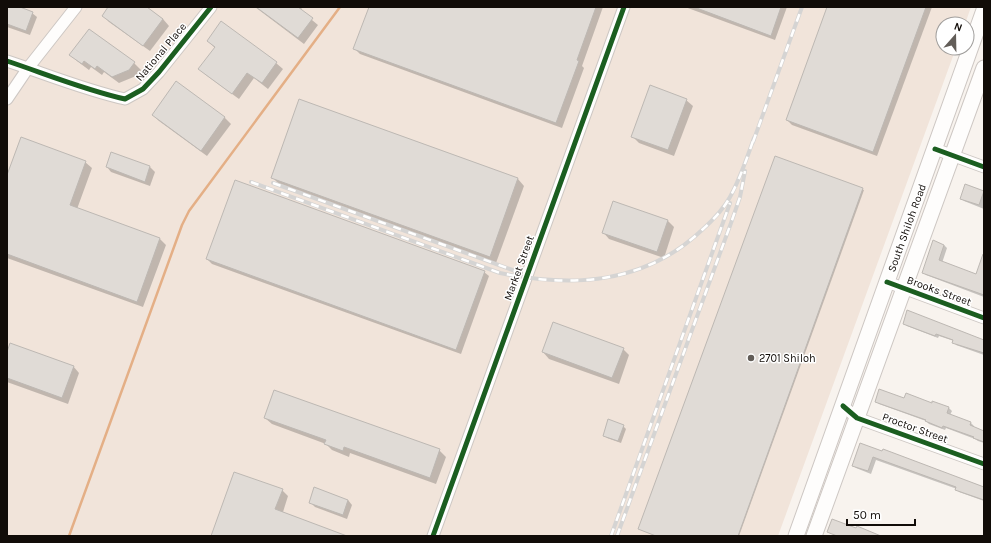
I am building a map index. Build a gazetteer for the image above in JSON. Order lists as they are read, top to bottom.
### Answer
{
  "streets": {
    "main road": ["South Shiloh Road"],
    "street": [
      "National Place",
      "Market Street",
      "Brooks Street",
      "Proctor Street"
    ]
  },
  "crossings": [
    ["South Shiloh Road", "Brooks Street"],
    ["South Shiloh Road", "Proctor Street"]
  ],
  "places": ["2701 Shiloh"],
  "scale_bar": "50 m",
  "north": "top"
}
